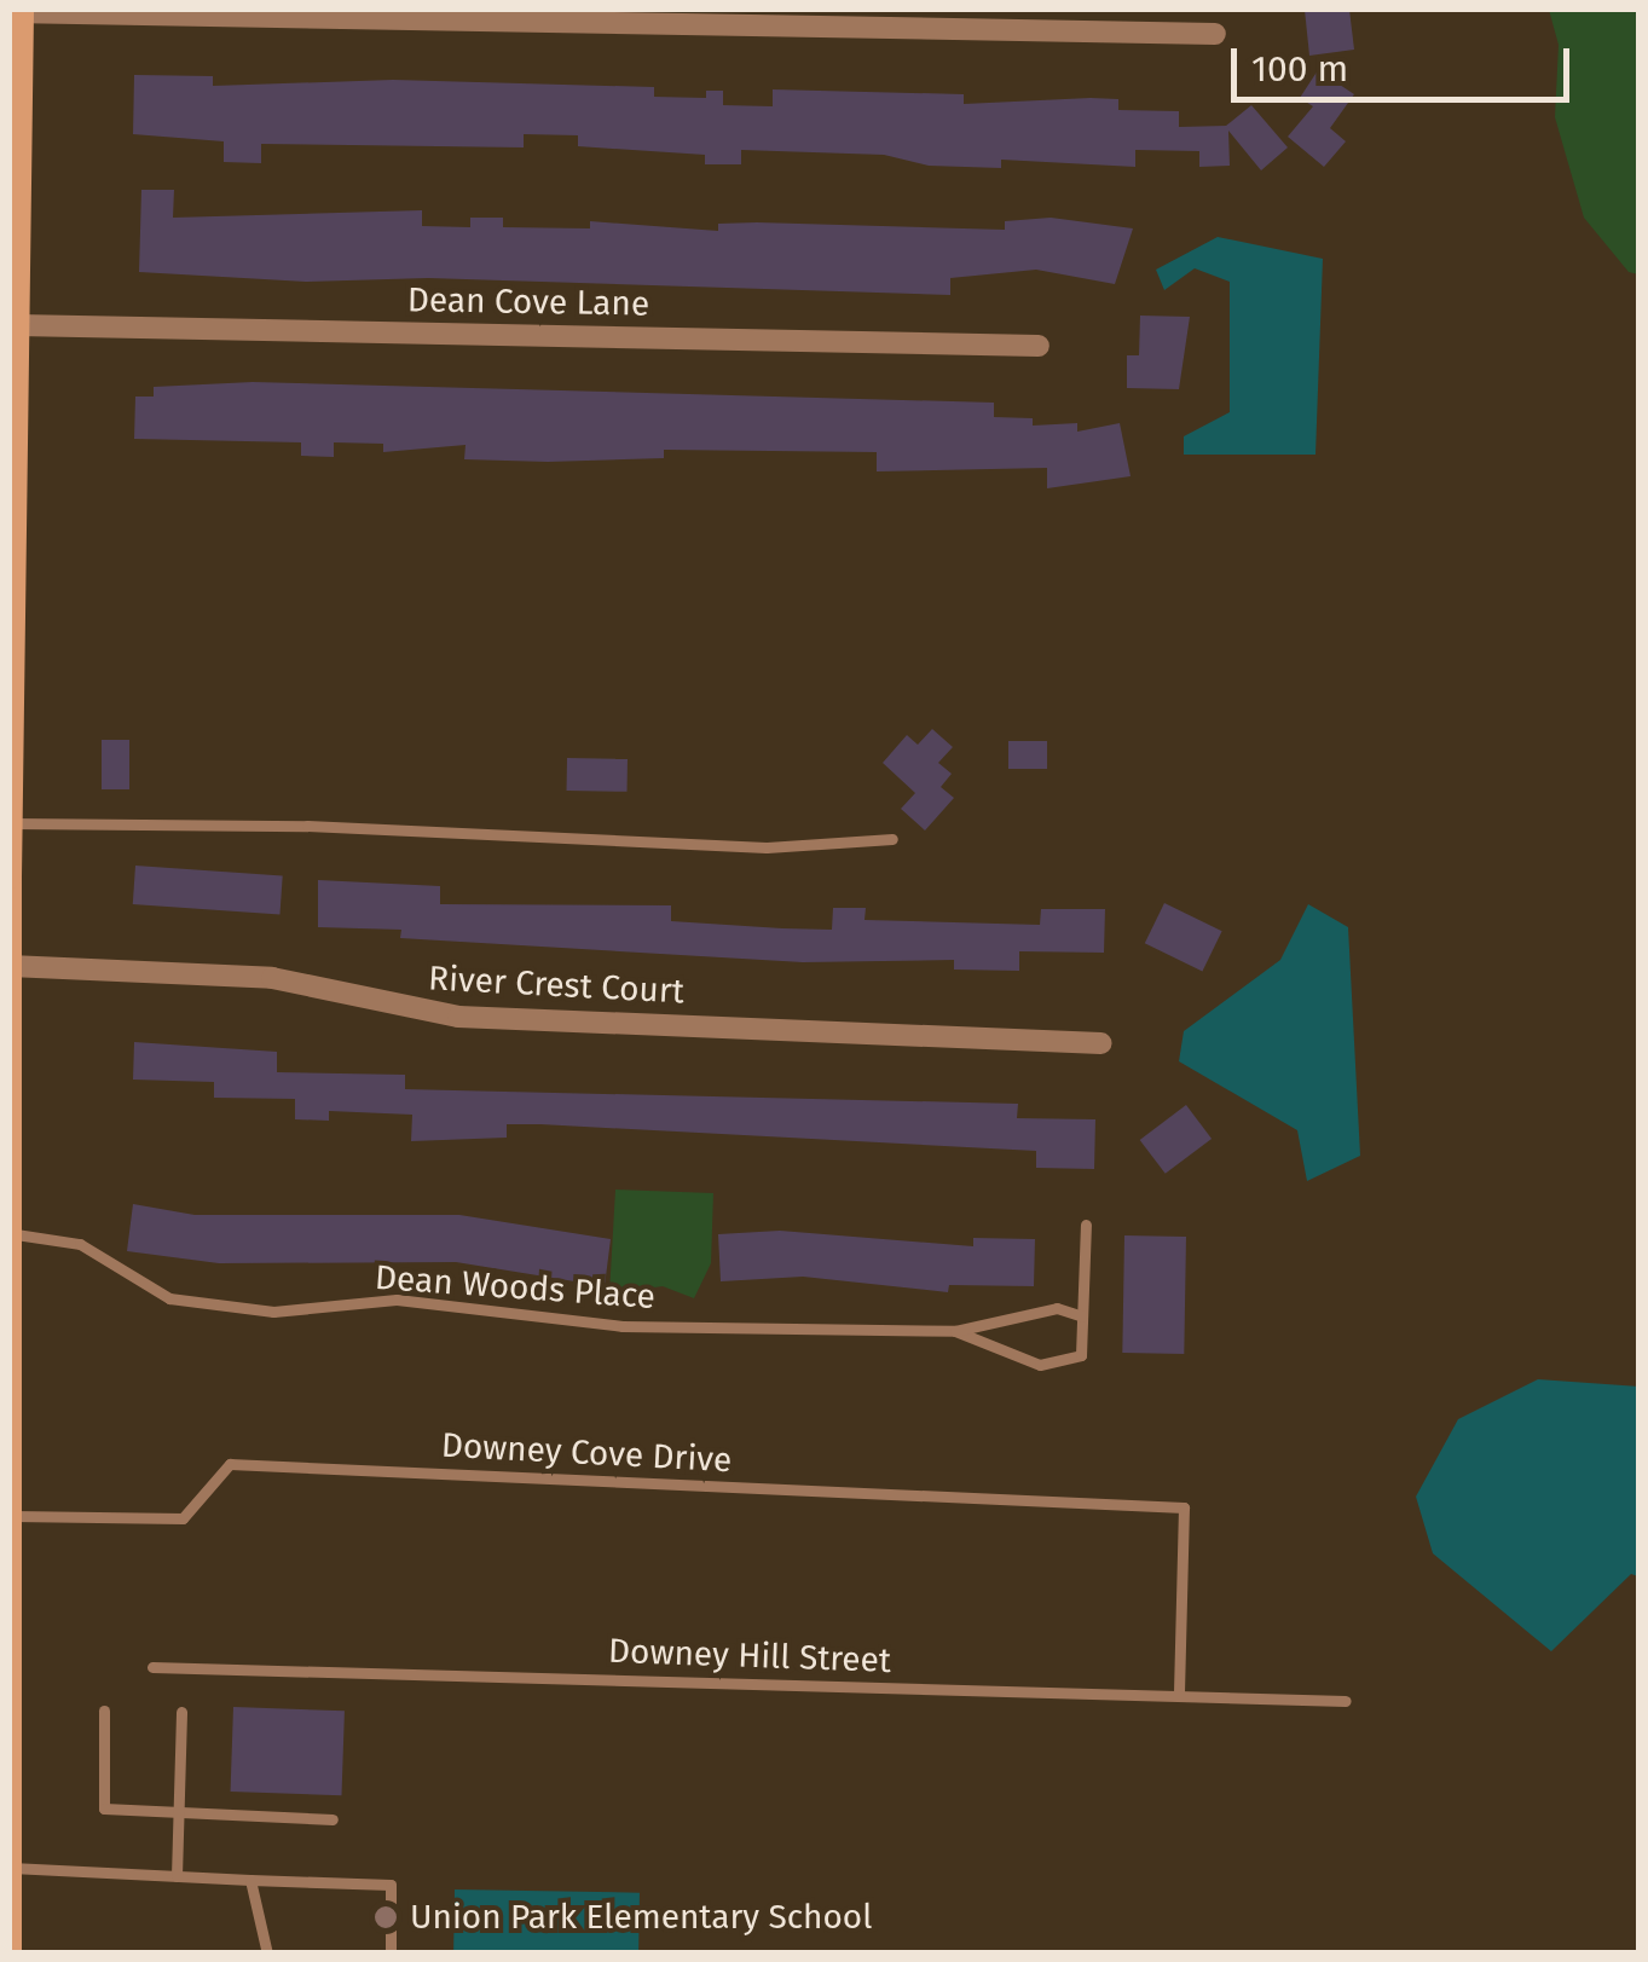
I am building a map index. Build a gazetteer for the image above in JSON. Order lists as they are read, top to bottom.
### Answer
{
  "streets": {
    "street": ["Dean Cove Lane", "River Crest Court"],
    "lane": ["Dean Woods Place", "Downey Cove Drive", "Downey Hill Street"]
  },
  "crossings": [
    ["Downey Cove Drive", "Downey Hill Street"]
  ],
  "places": ["Union Park Elementary School"],
  "scale_bar": "100 m"
}
